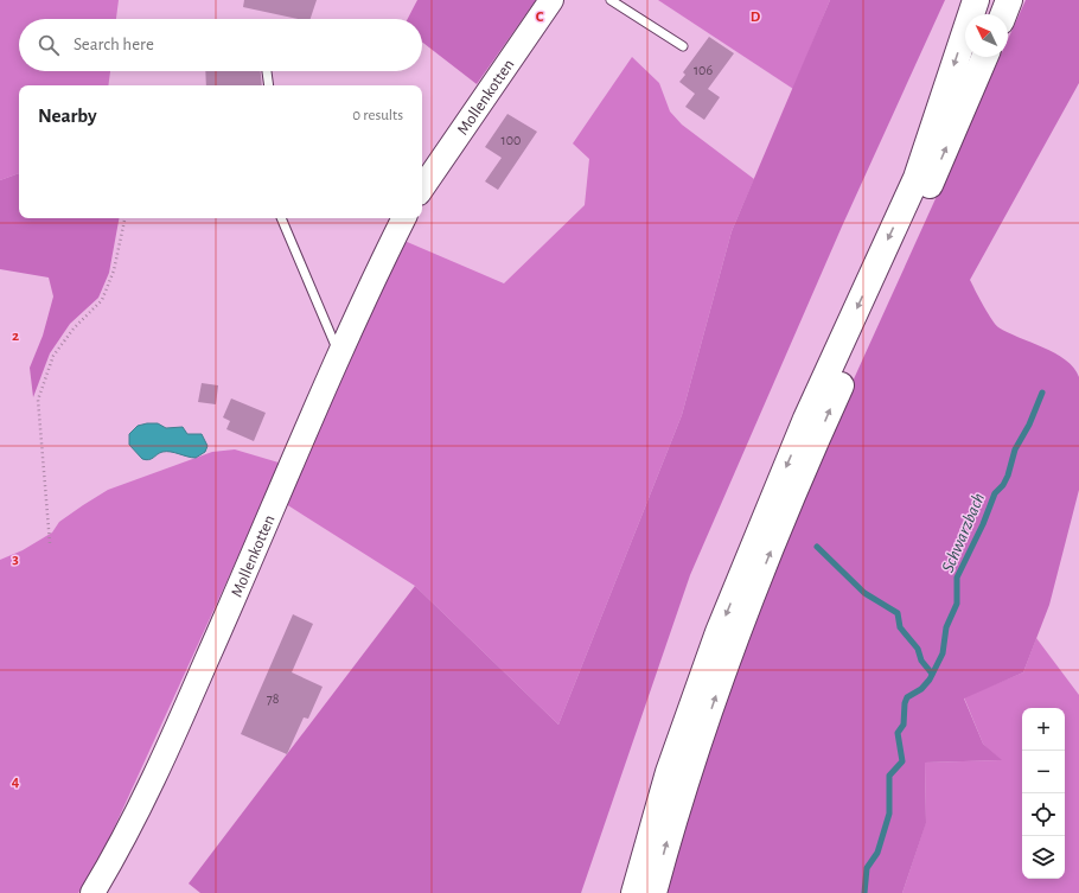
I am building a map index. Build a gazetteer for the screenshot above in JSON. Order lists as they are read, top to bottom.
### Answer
{
  "streets": {
    "main road": ["Mollenkotten"]
  },
  "water": ["Schwarzbach"],
  "house_numbers": ["106", "100", "78"],
  "north": "top left",
  "page": {
    "search": "Search here",
    "heading": ["Nearby", "0 results"],
    "map_buttons": ["+", "−"]
  },
  "grid": {
    "columns": ["C", "D"],
    "rows": ["2", "3", "4"]
  }
}
